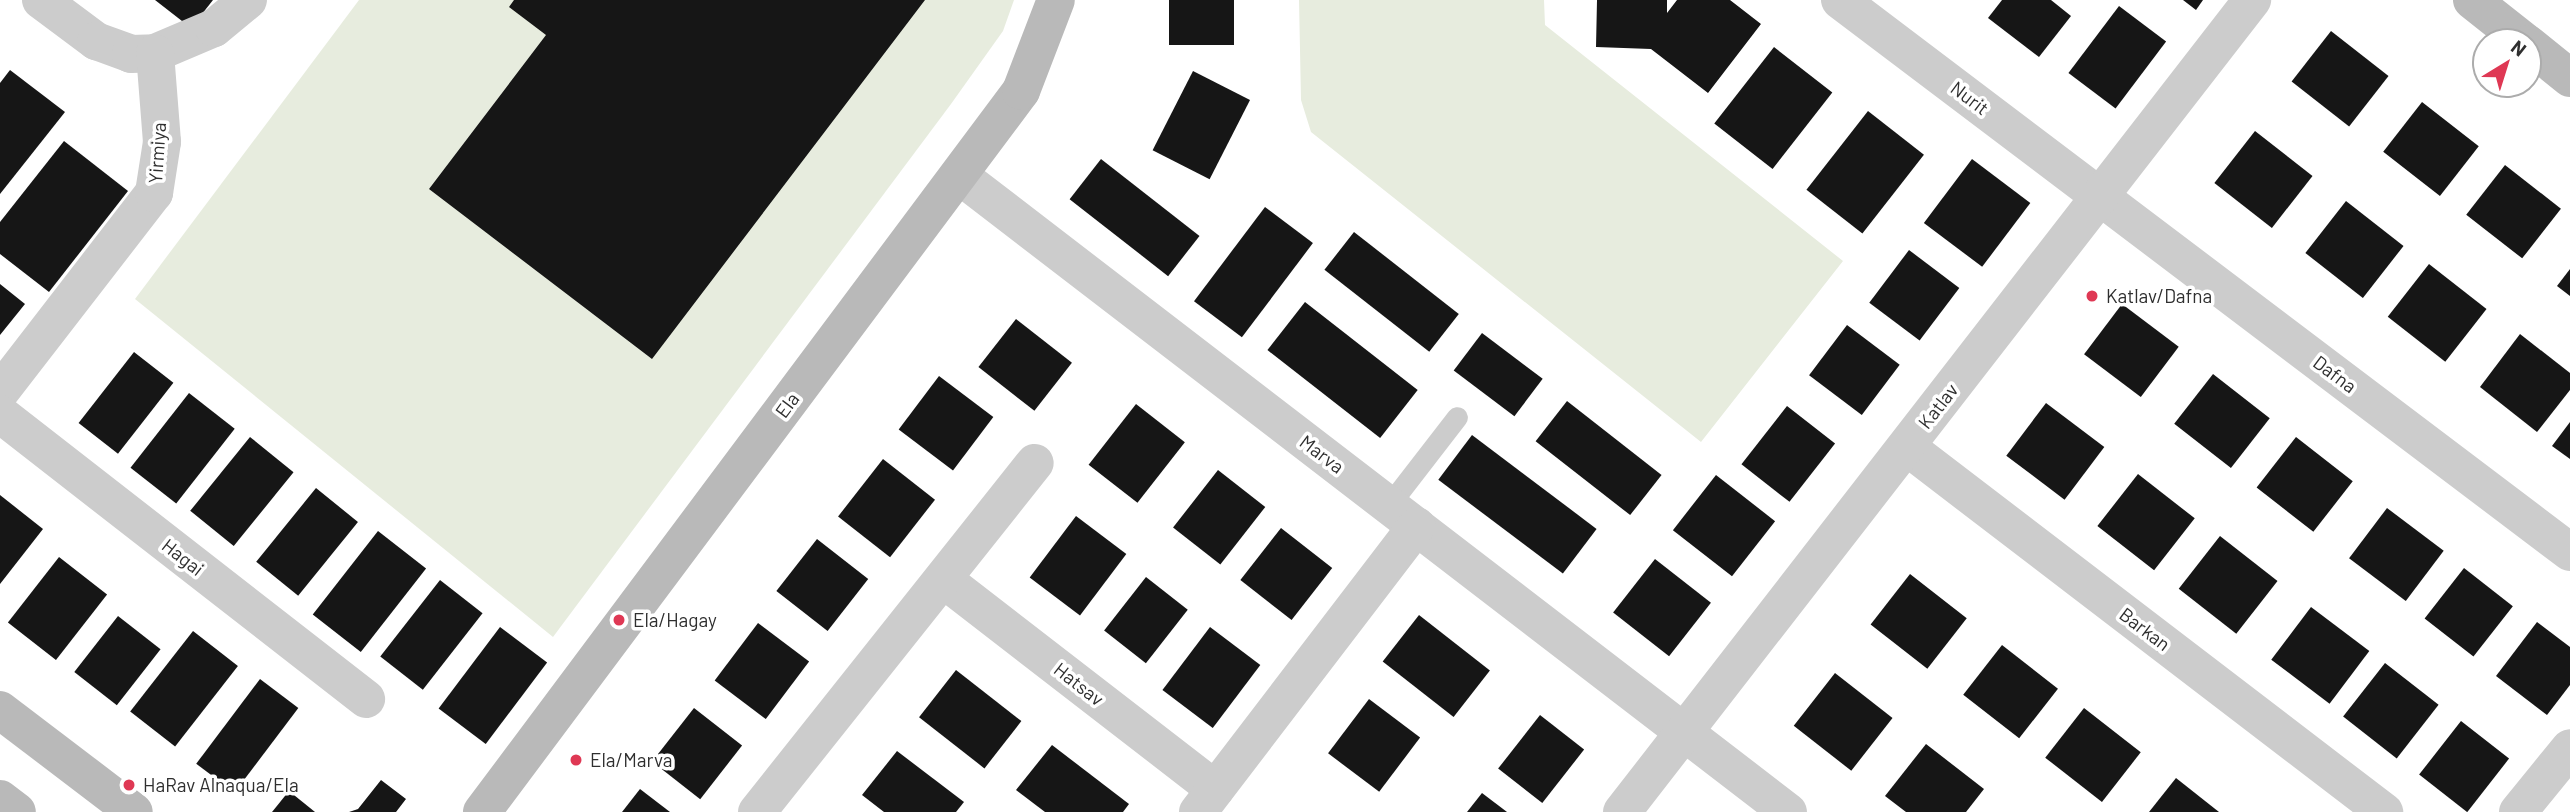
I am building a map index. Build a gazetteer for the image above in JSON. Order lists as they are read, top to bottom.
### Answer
{
  "streets": {
    "street": [
      "Nurit",
      "Yirmiya",
      "Dafna",
      "Ela",
      "Katlav",
      "Marva",
      "Hagai",
      "Barkan",
      "Hatsav"
    ]
  },
  "crossings": [
    ["Nurit", "Dafna"],
    ["Nurit", "Katlav"],
    ["Dafna", "Katlav"],
    ["Ela", "Marva"],
    ["Katlav", "Marva"],
    ["Katlav", "Barkan"],
    ["Marva", "Hatsav"]
  ],
  "places": [
    "Katlav/Dafna",
    "Ela/Hagay",
    "Ela/Marva",
    "HaRav Alnaqua/Ela"
  ],
  "north": "top right"
}
